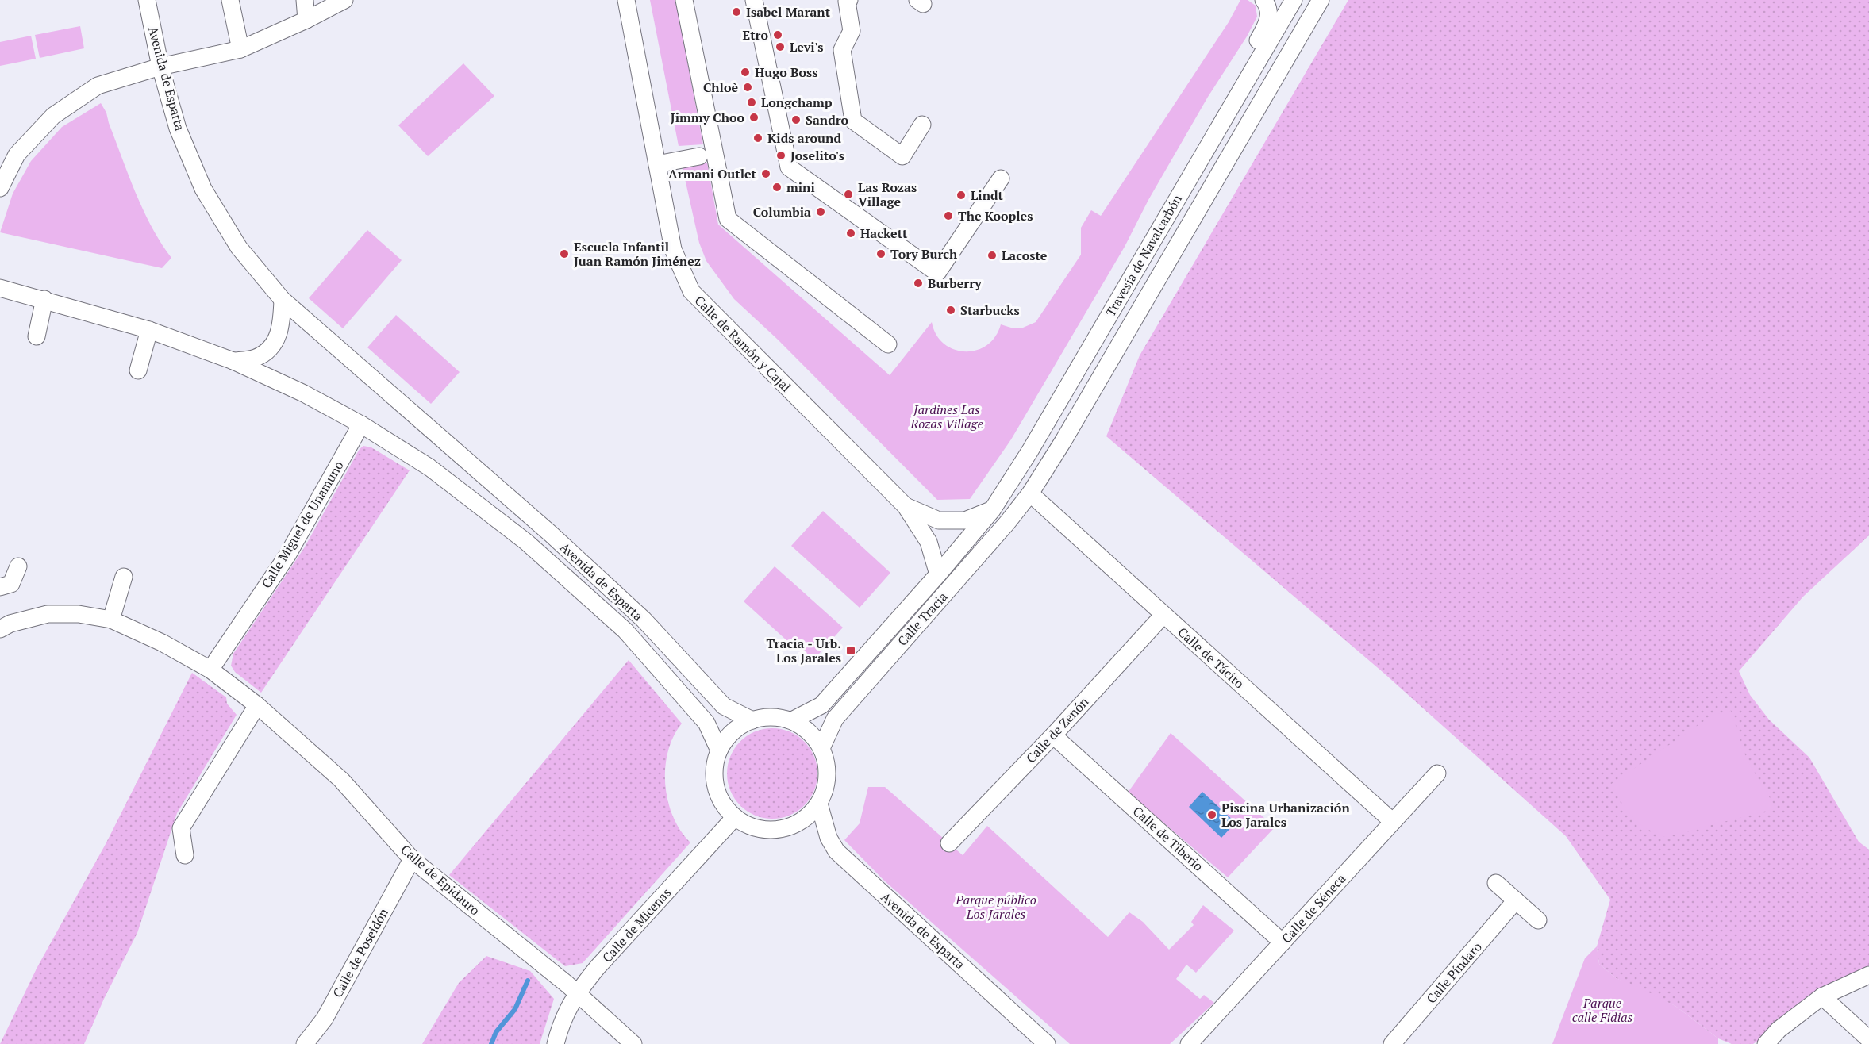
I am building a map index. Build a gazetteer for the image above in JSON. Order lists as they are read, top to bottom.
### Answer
{
  "streets": {
    "street": [
      "Avenida de Esparta",
      "Travesía de Navalcarbón",
      "Calle de Ramón y Cajal",
      "Calle Miguel de Unamuno",
      "Calle Tracia",
      "Calle de Tácito",
      "Calle de Zenón",
      "Calle de Tiberio",
      "Calle de Epidauro",
      "Calle de Séneca",
      "Calle de Micenas",
      "Calle de Poseidón",
      "Calle Píndaro"
    ]
  },
  "crossings": [
    ["Avenida de Esparta", "Calle Miguel de Unamuno"],
    ["Avenida de Esparta", "Calle Tracia"],
    ["Avenida de Esparta", "Calle de Micenas"],
    ["Travesía de Navalcarbón", "Calle de Ramón y Cajal"],
    ["Travesía de Navalcarbón", "Calle Tracia"],
    ["Travesía de Navalcarbón", "Calle de Tácito"],
    ["Calle de Ramón y Cajal", "Calle Tracia"],
    ["Calle Miguel de Unamuno", "Calle de Epidauro"],
    ["Calle Tracia", "Calle de Tácito"],
    ["Calle Tracia", "Calle de Micenas"],
    ["Calle de Tácito", "Calle de Zenón"],
    ["Calle de Tácito", "Calle de Séneca"],
    ["Calle de Zenón", "Calle de Tiberio"],
    ["Calle de Tiberio", "Calle de Séneca"],
    ["Calle de Epidauro", "Calle de Micenas"],
    ["Calle de Epidauro", "Calle de Poseidón"]
  ],
  "parks": ["Jardines Las Rozas Village", "Parque público Los Jarales", "Parque calle Fidias"],
  "places": {
    "other": [
      "Isabel Marant",
      "Etro",
      "Levi's",
      "Hugo Boss",
      "Chloè",
      "Longchamp",
      "Jimmy Choo",
      "Sandro",
      "Kids around",
      "Joselito's",
      "Armani Outlet",
      "mini",
      "Las Rozas Village",
      "Lindt",
      "Columbia",
      "The Kooples",
      "Hackett",
      "Escuela Infantil Juan Ramón Jiménez",
      "Tory Burch",
      "Lacoste",
      "Burberry",
      "Starbucks",
      "Piscina Urbanización Los Jarales"
    ],
    "transit": ["Tracia - Urb. Los Jarales"]
  }
}
